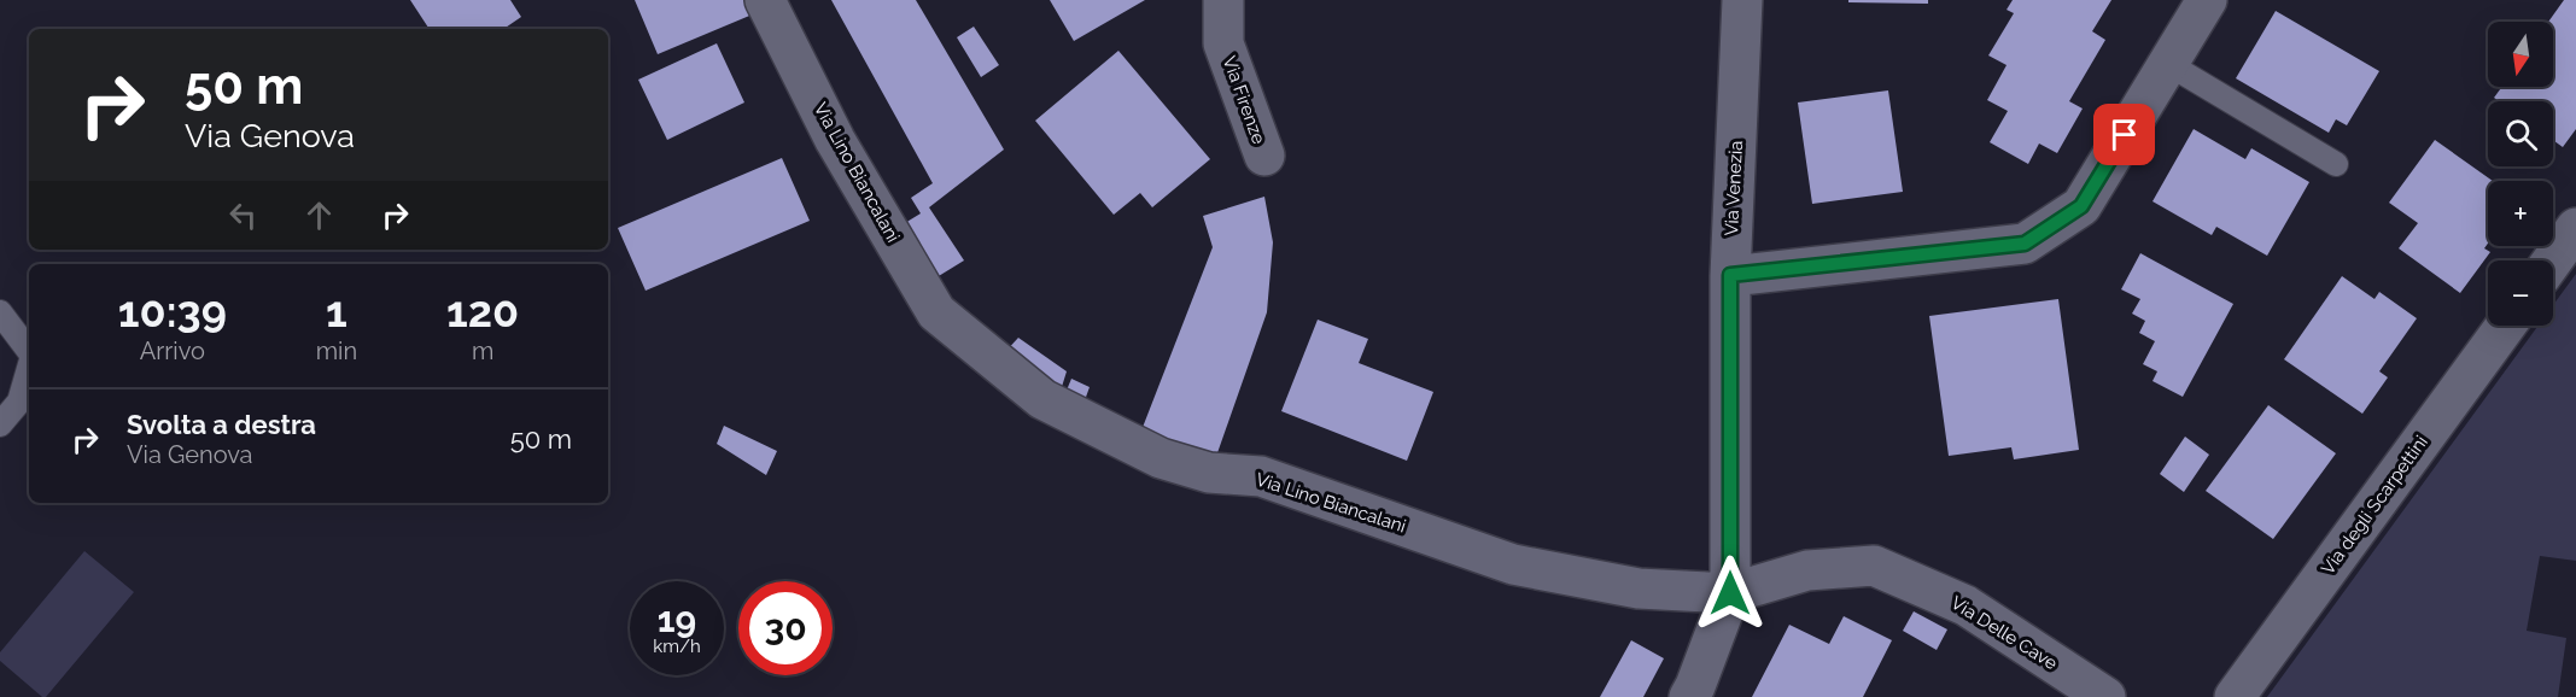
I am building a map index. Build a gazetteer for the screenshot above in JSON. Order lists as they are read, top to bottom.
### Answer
{
  "streets": {
    "street": [
      "Via Firenze",
      "Via Lino Biancalani",
      "Via Venezia",
      "Via degli Scarpettini",
      "Via Delle Cave"
    ]
  },
  "crossings": [
    ["Via Lino Biancalani", "Via Venezia"],
    ["Via Lino Biancalani", "Via Delle Cave"],
    ["Via Venezia", "Via Delle Cave"]
  ],
  "north": "bottom",
  "page": {
    "map_buttons": ["+", "−"],
    "turn": ["50 m", "Via Genova"],
    "eta": [
      "10:39",
      "Arrivo",
      "1",
      "min",
      "120",
      "m"
    ],
    "list": [
      {
        "name": "Svolta a destra",
        "note": "Via Genova",
        "value": "50 m"
      }
    ],
    "speed": "19 km/h",
    "limit": "30"
  }
}
